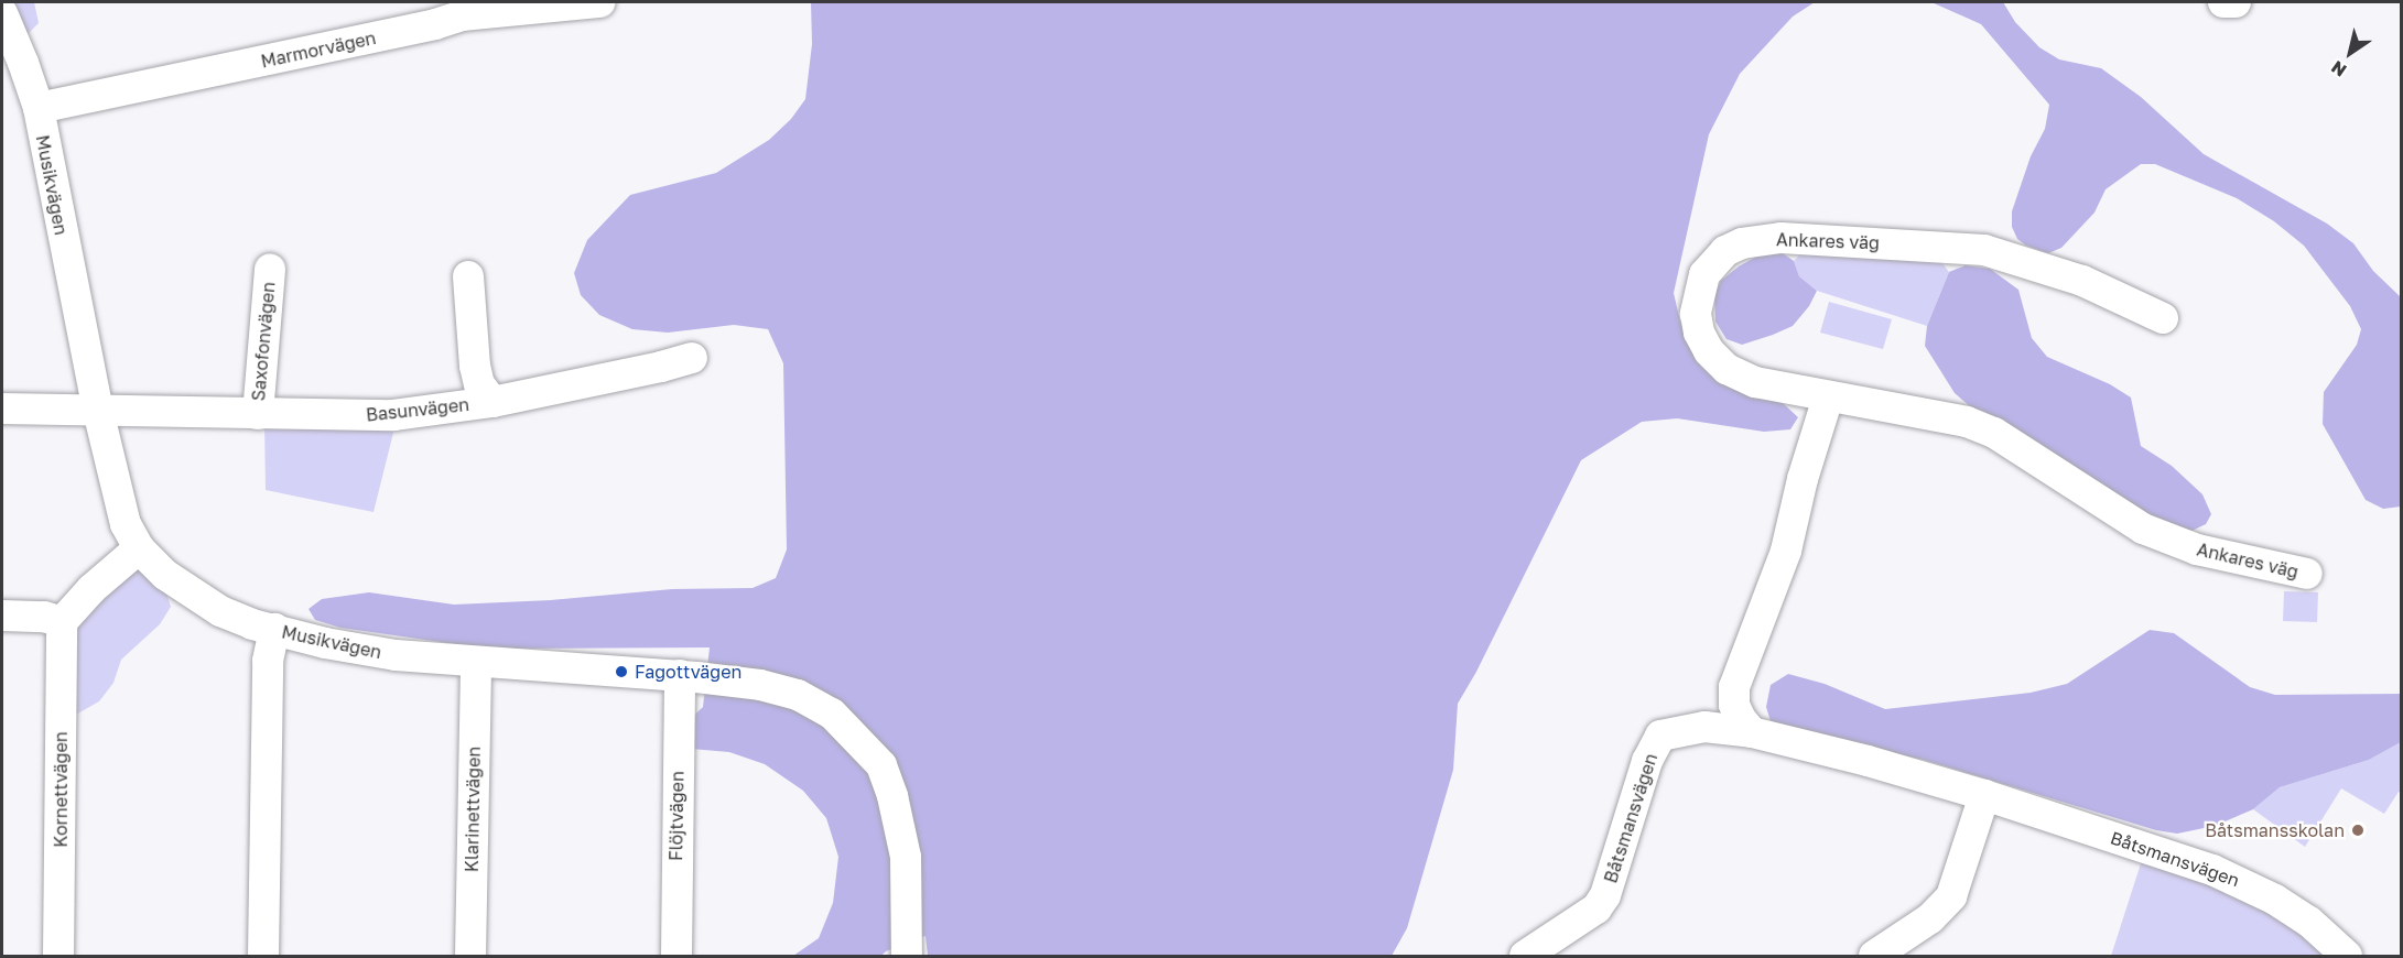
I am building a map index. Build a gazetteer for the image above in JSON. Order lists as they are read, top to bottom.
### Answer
{
  "streets": {
    "street": [
      "Marmorvägen",
      "Musikvägen",
      "Ankares väg",
      "Saxofonvägen",
      "Basunvägen",
      "Kornettvägen",
      "Klarinettvägen",
      "Flöjtvägen",
      "Båtsmansvägen"
    ]
  },
  "crossings": [
    ["Marmorvägen", "Musikvägen"],
    ["Musikvägen", "Basunvägen"],
    ["Musikvägen", "Klarinettvägen"],
    ["Musikvägen", "Flöjtvägen"],
    ["Saxofonvägen", "Basunvägen"]
  ],
  "places": ["Fagottvägen", "Båtsmansskolan"],
  "north": "bottom left"
}
